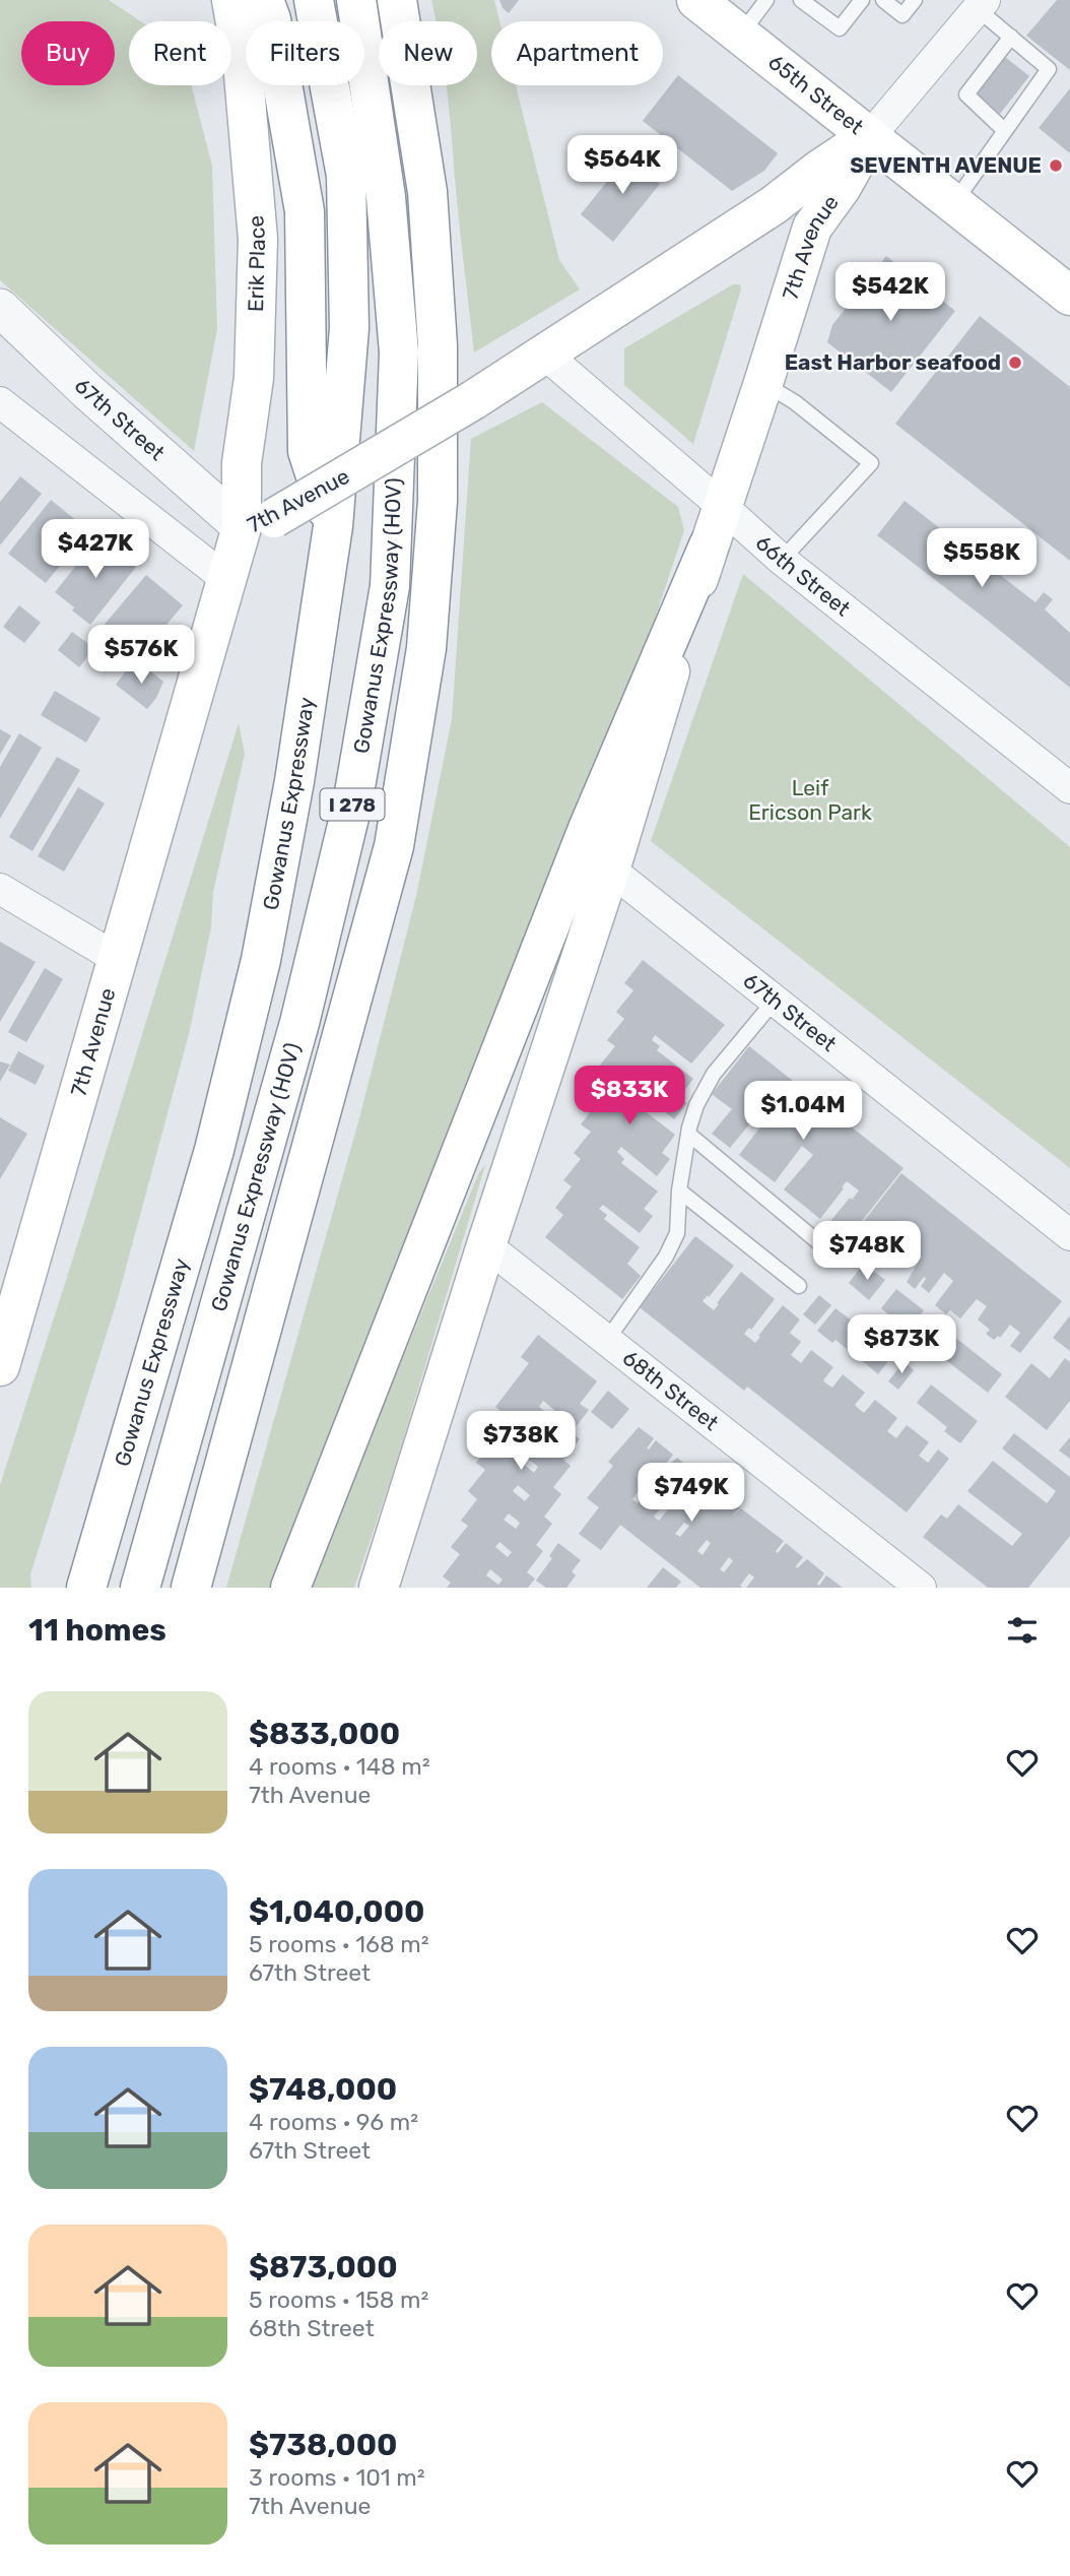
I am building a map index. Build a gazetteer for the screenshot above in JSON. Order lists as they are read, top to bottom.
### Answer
{
  "streets": {
    "main road": [
      "65th Street",
      "7th Avenue",
      "Erik Place",
      "Gowanus Expressway (HOV)",
      "Gowanus Expressway",
      "I 278"
    ],
    "street": ["67th Street", "66th Street", "68th Street"]
  },
  "crossings": [
    ["65th Street", "7th Avenue"],
    ["7th Avenue", "Erik Place"],
    ["7th Avenue", "67th Street"],
    ["7th Avenue", "66th Street"],
    ["7th Avenue", "68th Street"],
    ["Erik Place", "67th Street"]
  ],
  "parks": ["Leif Ericson Park"],
  "places": ["SEVENTH AVENUE", "East Harbor seafood"],
  "page": {
    "chip": [
      "Buy",
      "Rent",
      "Filters",
      "New",
      "Apartment"
    ],
    "price": [
      "$564K",
      "$542K",
      "$427K",
      "$558K",
      "$576K",
      "$833K",
      "$1.04M",
      "$748K",
      "$873K",
      "$738K",
      "$749K"
    ],
    "heading": "11 homes",
    "list": [
      {
        "name": "$833,000",
        "note": "4 rooms · 148 m² · 7th Avenue"
      },
      {
        "name": "$1,040,000",
        "note": "5 rooms · 168 m² · 67th Street"
      },
      {
        "name": "$748,000",
        "note": "4 rooms · 96 m² · 67th Street"
      },
      {
        "name": "$873,000",
        "note": "5 rooms · 158 m² · 68th Street"
      },
      {
        "name": "$738,000",
        "note": "3 rooms · 101 m² · 7th Avenue"
      }
    ]
  }
}
